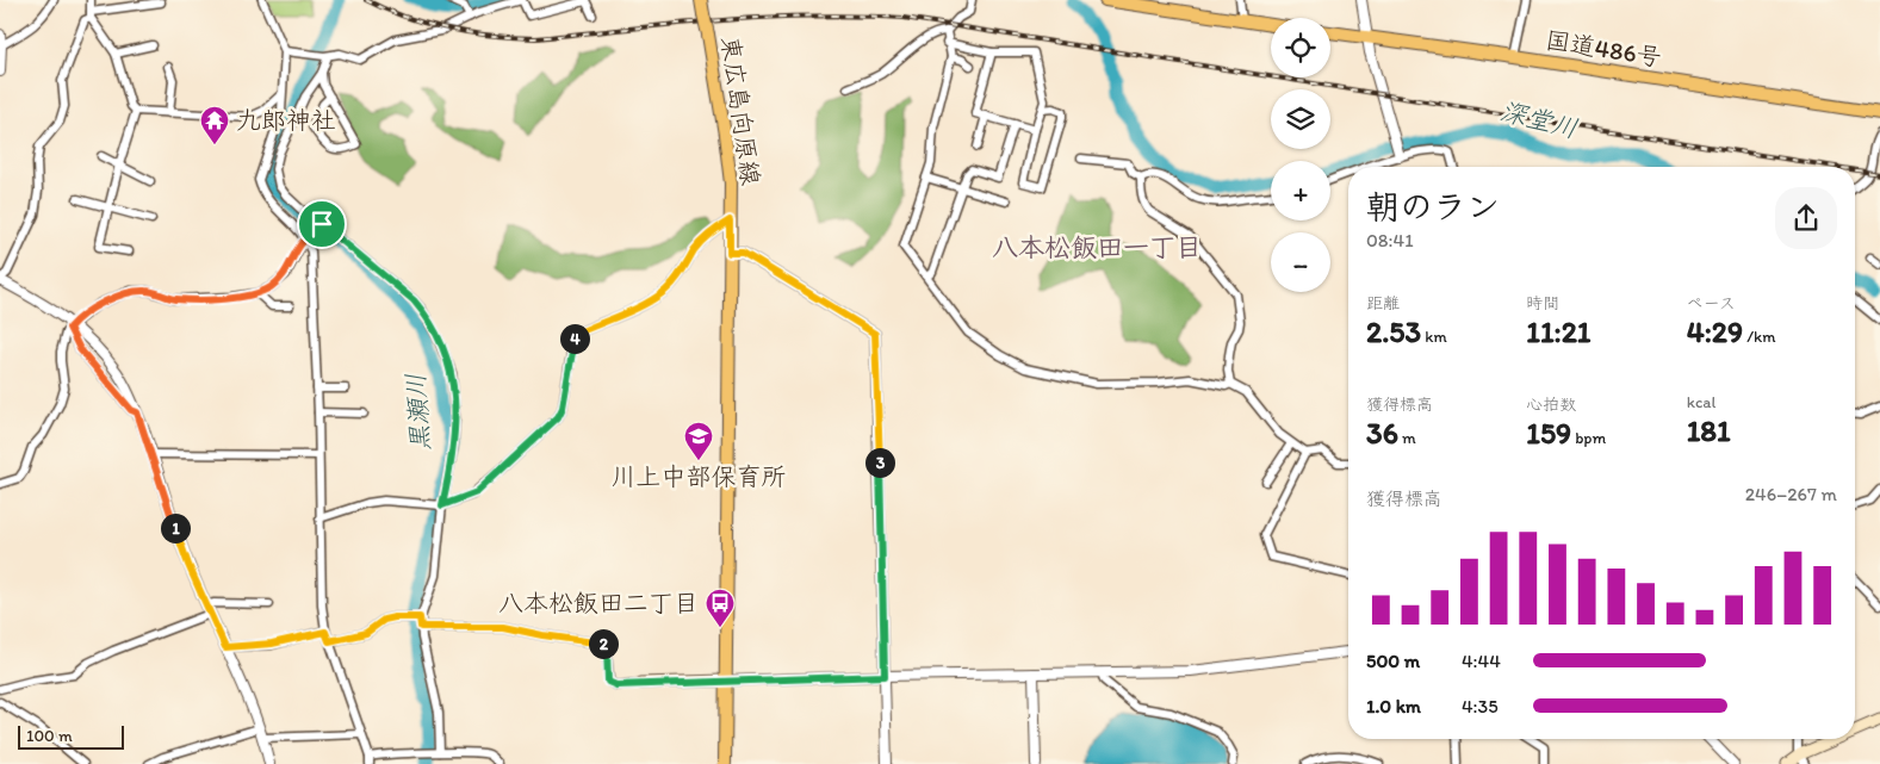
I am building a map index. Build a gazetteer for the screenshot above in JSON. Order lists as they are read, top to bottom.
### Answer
{
  "streets": {
    "main road": ["国道486号", "東広島向原線"]
  },
  "districts": ["八本松飯田一丁目"],
  "water": ["深堂川", "黒瀬川"],
  "places": {
    "temple": ["九郎神社"],
    "school or university": ["川上中部保育所"],
    "bus stop": ["八本松飯田二丁目"]
  },
  "scale_bar": "100 m",
  "page": {
    "map_buttons": ["+", "−"],
    "heading": ["朝のラン", "08:41"],
    "stats": [
      ["距離", "2.53 km"],
      ["時間", "11:21"],
      ["ペース", "4:29 /km"],
      ["獲得標高", "36 m"],
      ["心拍数", "159 bpm"],
      ["kcal", "181"]
    ],
    "pins": [
      "4",
      "3",
      "1",
      "2"
    ],
    "chart": ["獲得標高", "246–267 m"],
    "list": [
      {
        "name": "500 m",
        "note": "4:44"
      },
      {
        "name": "1.0 km",
        "note": "4:35"
      }
    ],
    "scale": "100 m"
  }
}
